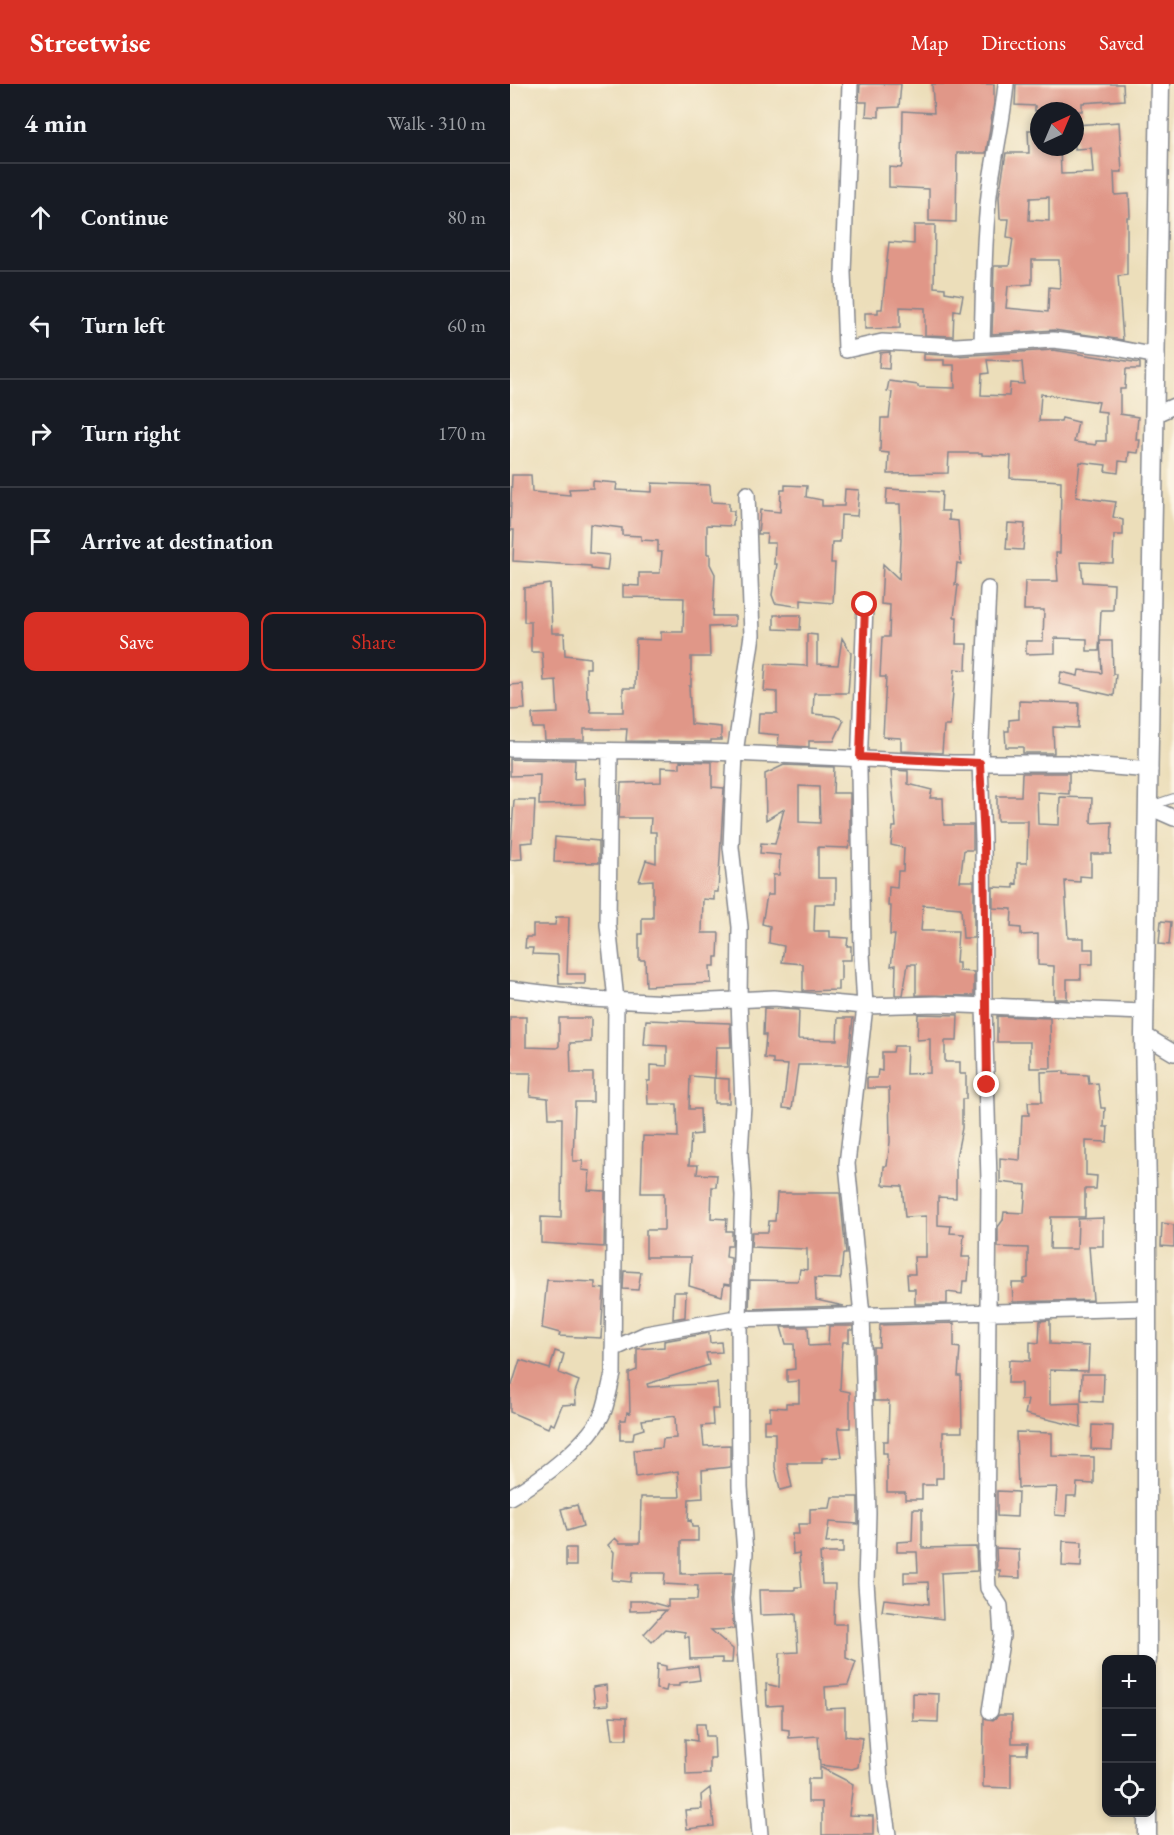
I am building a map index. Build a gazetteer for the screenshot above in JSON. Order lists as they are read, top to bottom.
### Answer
{
  "north": "top right",
  "page": {
    "header": "Streetwise",
    "nav": ["Map", "Directions", "Saved"],
    "heading": ["4 min", "Walk · 310 m"],
    "list": [
      ["Continue", "80 m"],
      ["Turn left", "60 m"],
      ["Turn right", "170 m"],
      "Arrive at destination"
    ],
    "buttons": ["Save", "Share"],
    "map_buttons": ["+", "−"]
  }
}
